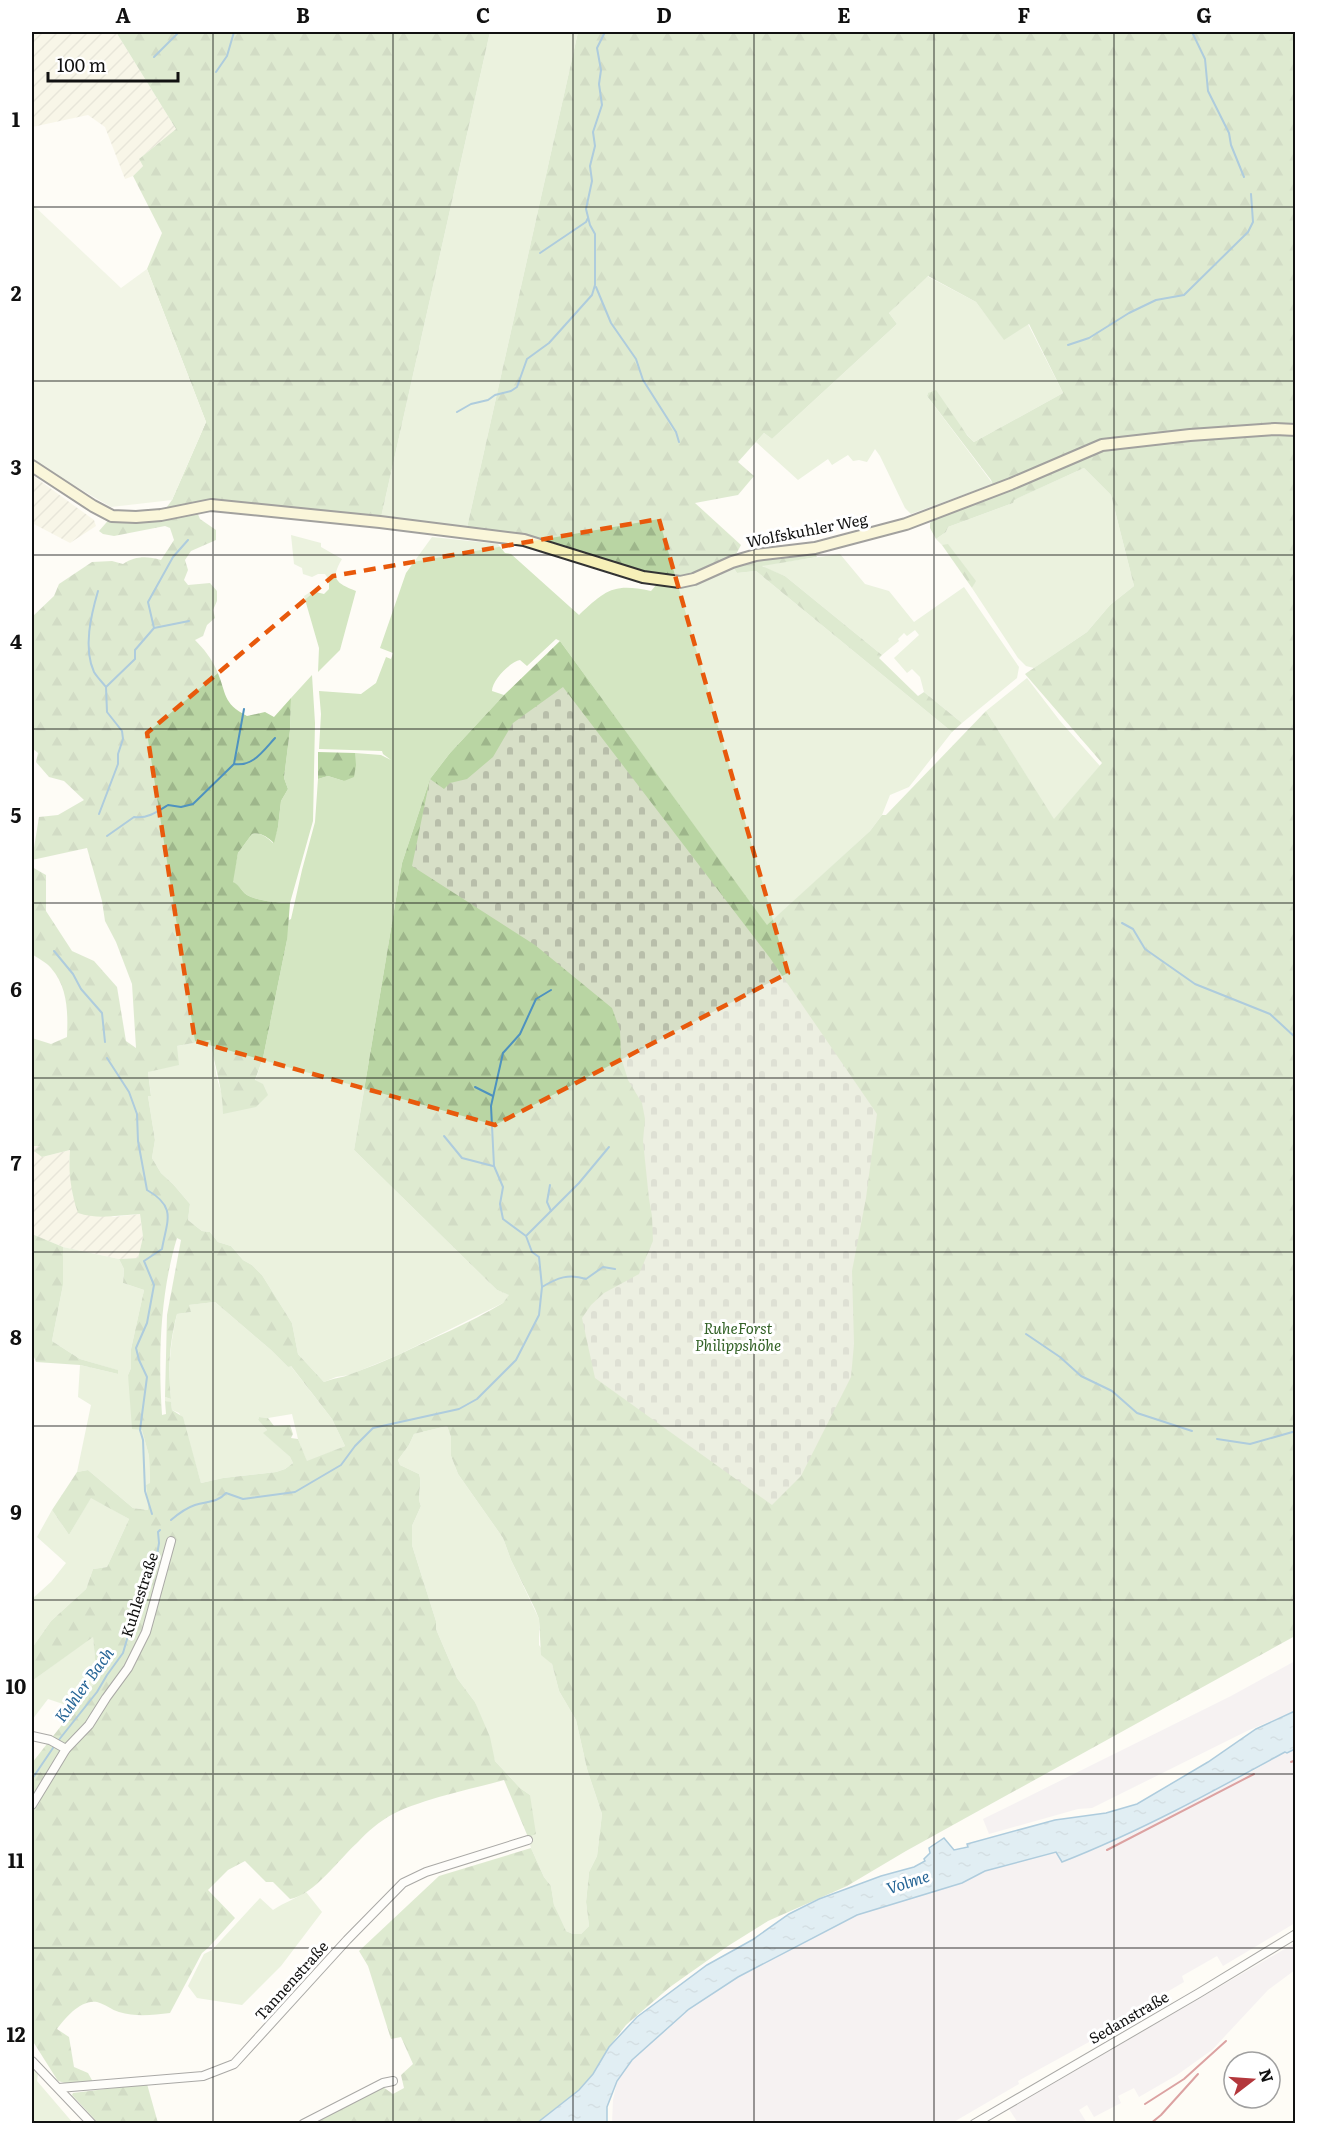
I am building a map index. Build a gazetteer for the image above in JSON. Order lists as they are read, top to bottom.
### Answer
{
  "streets": {
    "street": [
      "Wolfskuhler Weg",
      "Kuhlestraße",
      "Tannenstraße",
      "Sedanstraße"
    ]
  },
  "water": ["Kuhler Bach", "Volme"],
  "parks": ["RuheForst Philippshöhe"],
  "scale_bar": "100 m",
  "north": "right",
  "grid": {
    "columns": [
      "A",
      "B",
      "C",
      "D",
      "E",
      "F",
      "G"
    ],
    "rows": [
      "1",
      "2",
      "3",
      "4",
      "5",
      "6",
      "7",
      "8",
      "9",
      "10",
      "11",
      "12"
    ]
  }
}
